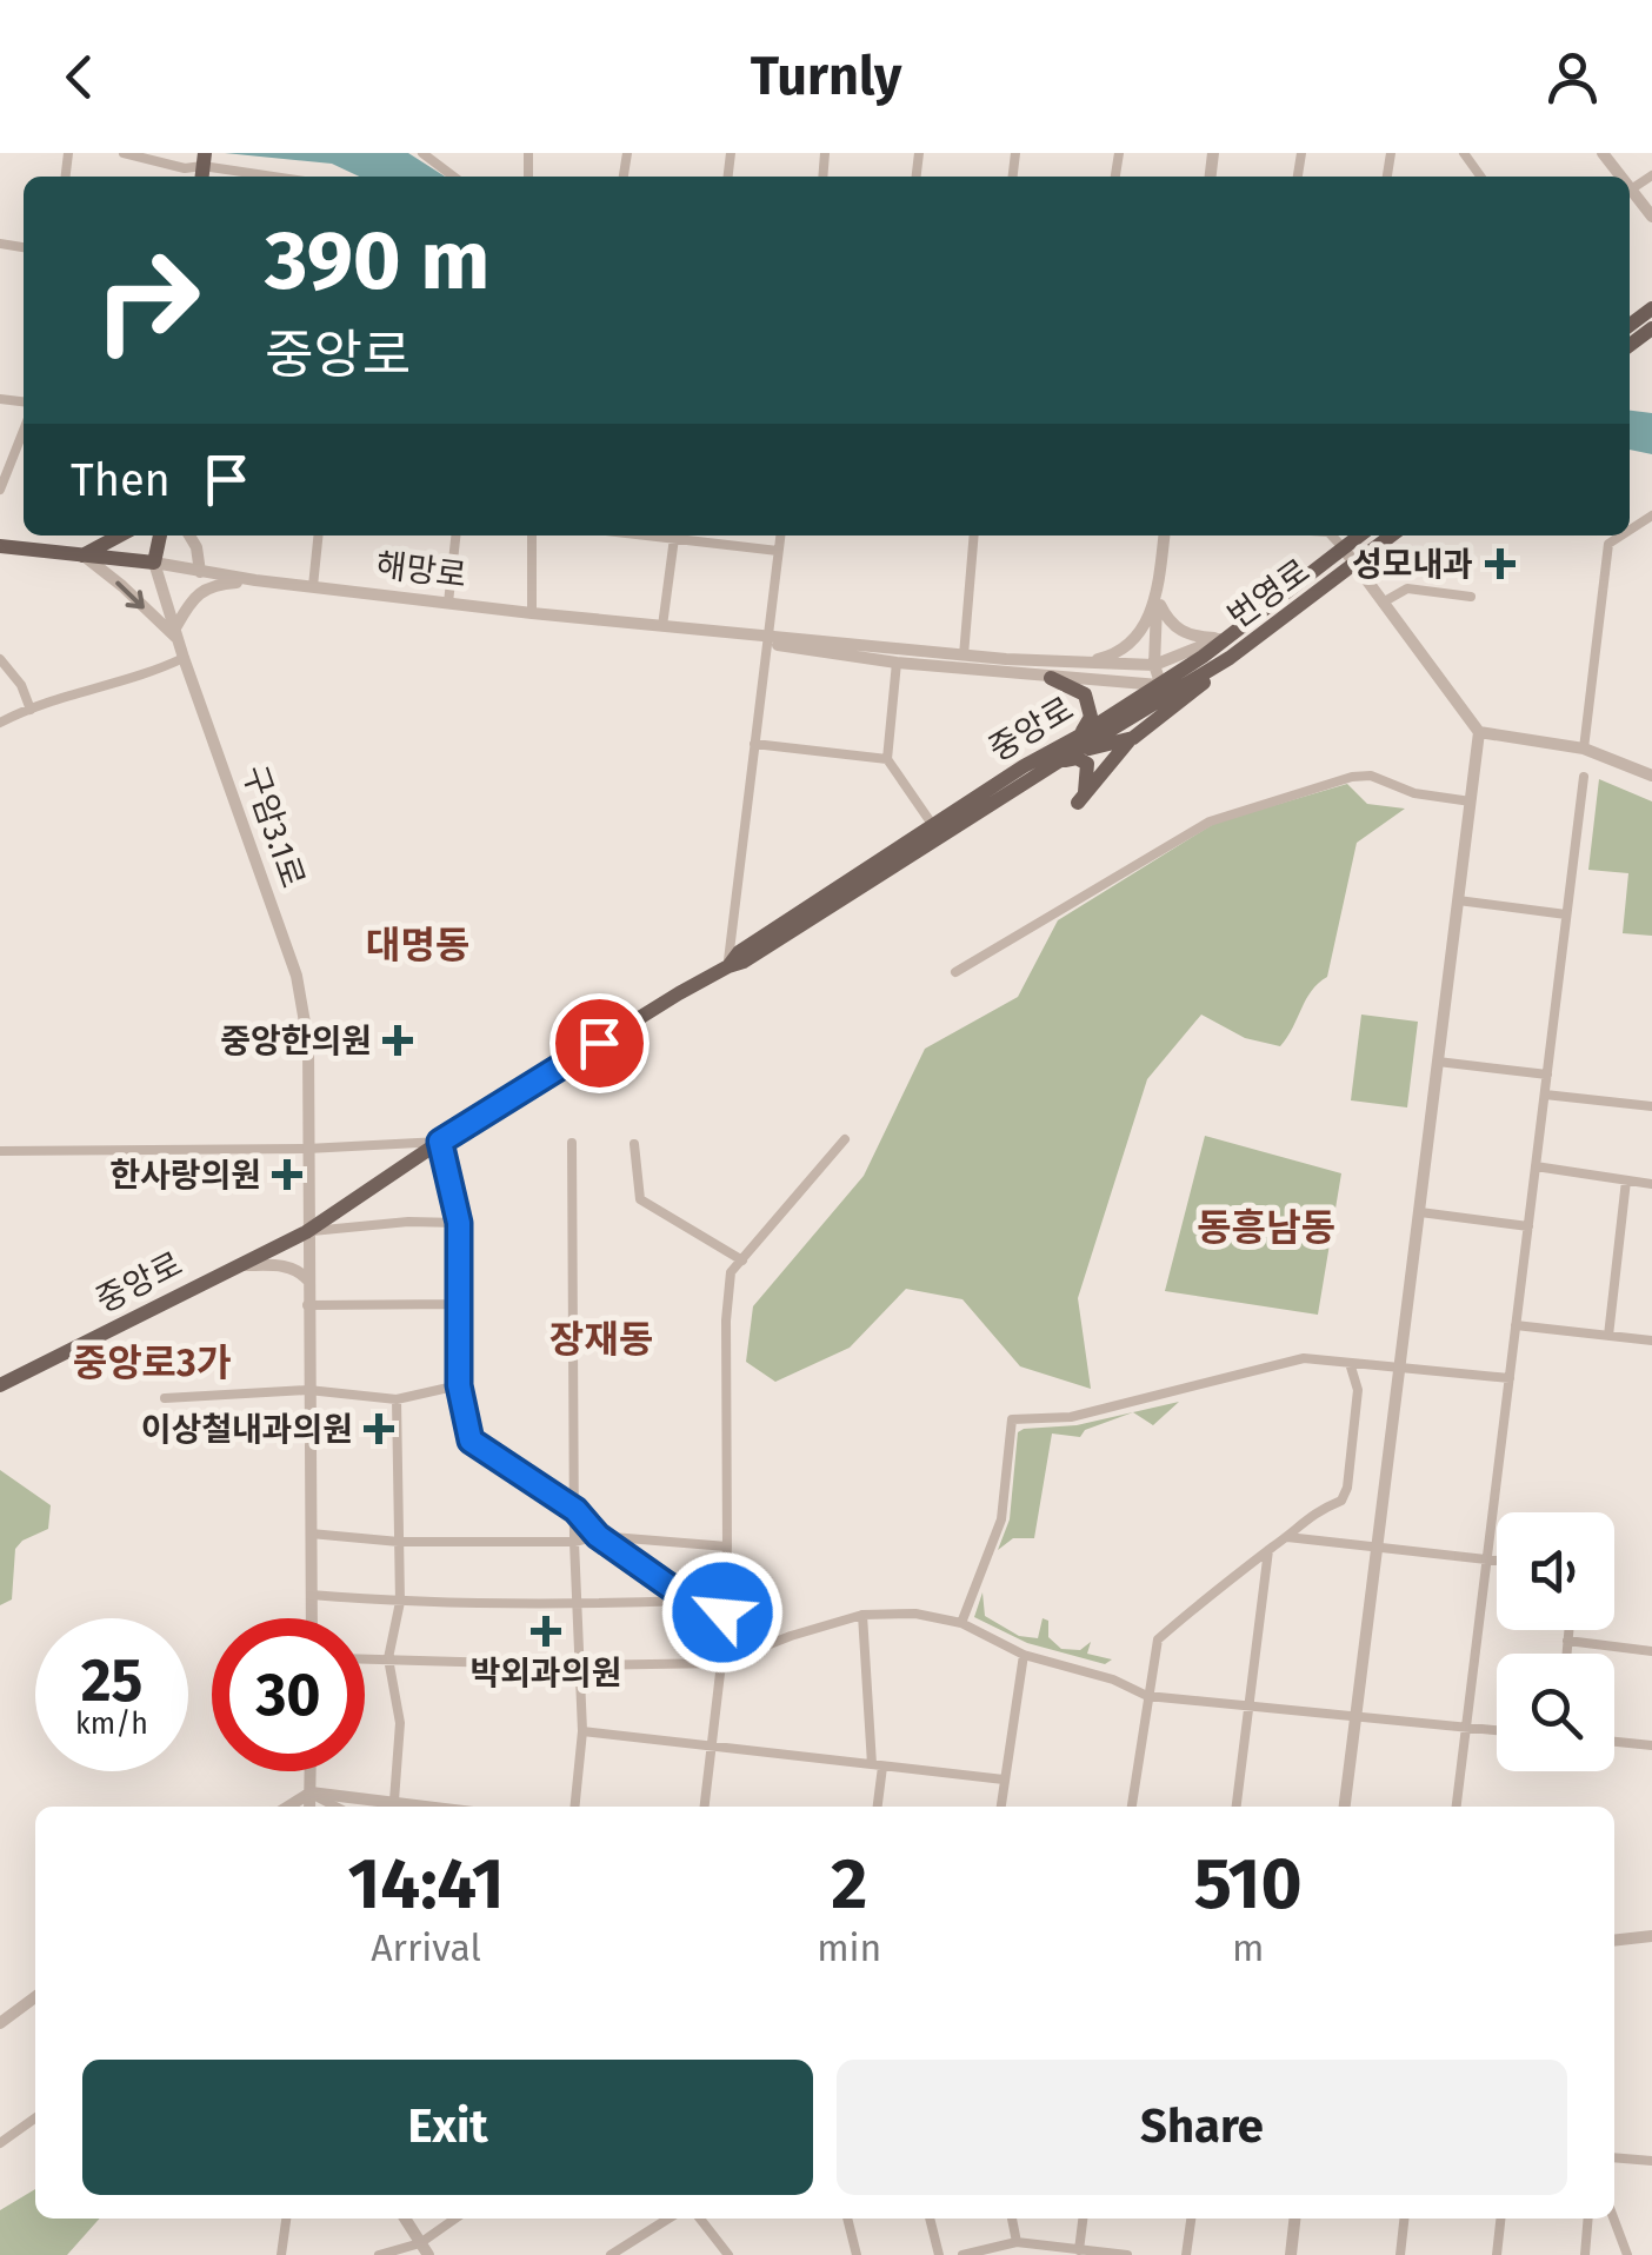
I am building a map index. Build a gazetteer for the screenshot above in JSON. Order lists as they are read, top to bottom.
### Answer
{
  "streets": {
    "main road": [
      "해망로",
      "번영로",
      "중앙로",
      "구암3.1로"
    ]
  },
  "crossings": [
    ["해망로", "번영로"],
    ["해망로", "중앙로"],
    ["해망로", "구암3.1로"],
    ["번영로", "중앙로"],
    ["중앙로", "구암3.1로"]
  ],
  "districts": [
    "대명동",
    "동흥남동",
    "장재동",
    "중앙로3가"
  ],
  "places": {
    "health": [
      "성모내과",
      "중앙한의원",
      "한사랑의원",
      "이상철내과의원",
      "박외과의원"
    ]
  },
  "page": {
    "header": "Turnly",
    "turn": ["390 m", "중앙로"],
    "then": "Then",
    "speed": "25 km/h",
    "limit": "30",
    "eta": [
      "14:41",
      "Arrival",
      "2",
      "min",
      "510",
      "m"
    ],
    "buttons": ["Exit", "Share"]
  }
}
